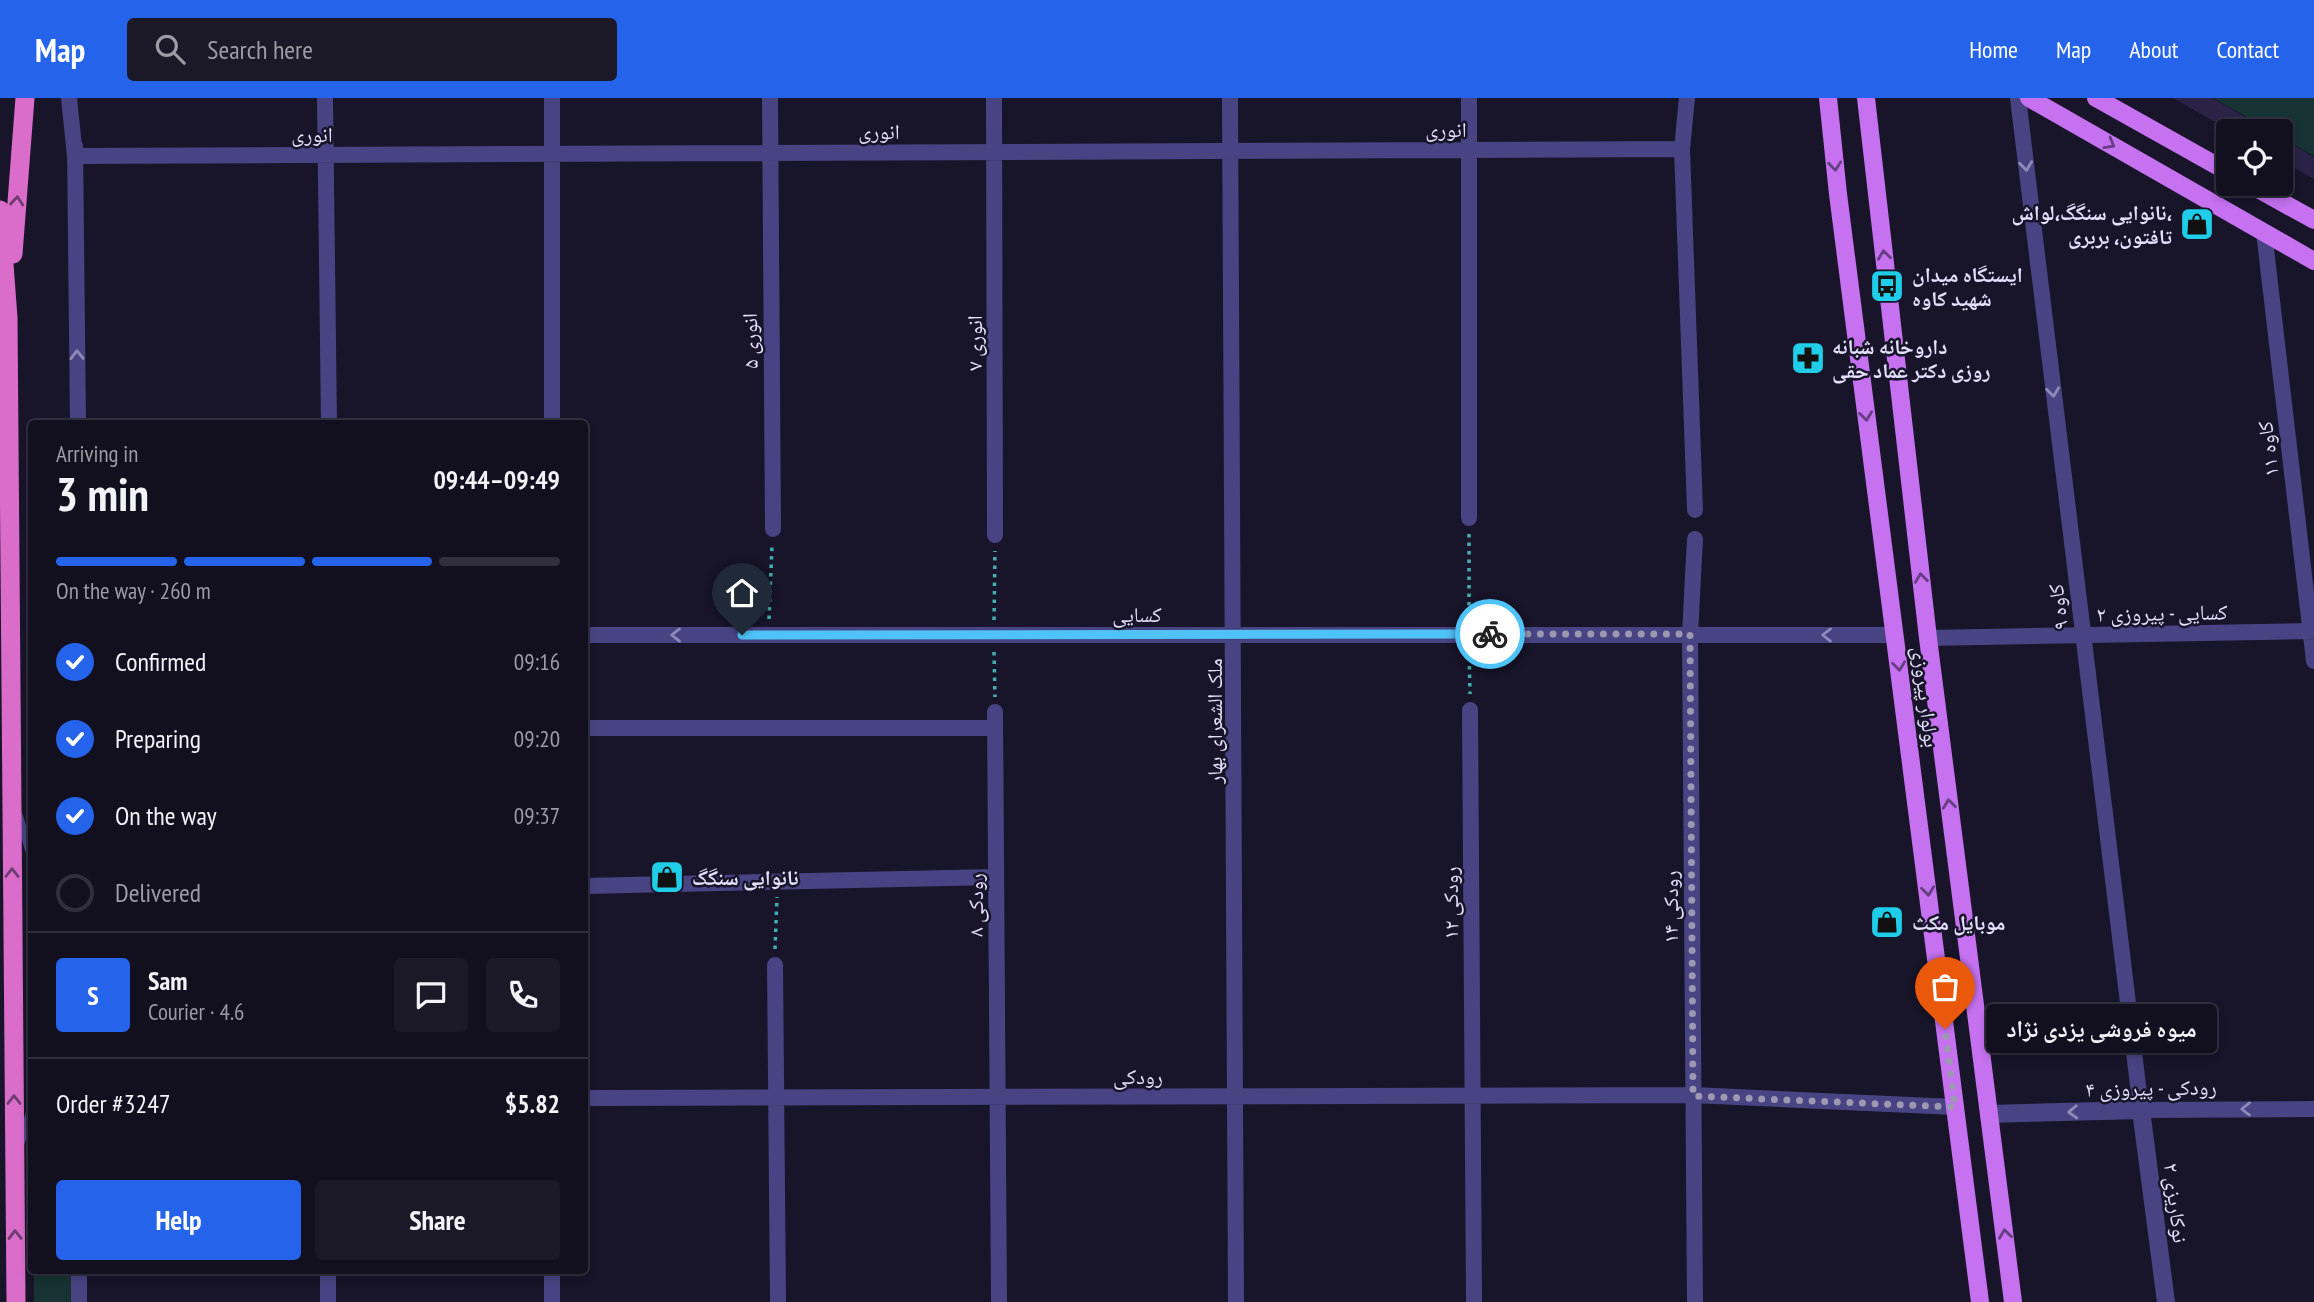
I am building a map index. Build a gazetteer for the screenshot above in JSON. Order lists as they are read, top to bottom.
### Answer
{
  "streets": {
    "main road": ["بولوار پیروزی"],
    "street": [
      "انوری",
      "انوری ۵",
      "انوری ۷",
      "کاوه ۱۱",
      "کاوه ۹",
      "کسایی - پیروزی ۲",
      "کسایی",
      "ملک الشعرای بهار",
      "رودکی ۱۲",
      "رودکی ۸",
      "رودکی ۱۴",
      "رودکی",
      "رودکی - پیروزی ۴",
      "نوکاریزی ۲"
    ]
  },
  "crossings": [
    ["انوری", "انوری ۵"],
    ["انوری", "انوری ۷"],
    ["انوری", "ملک الشعرای بهار"],
    ["کاوه ۱۱", "کسایی - پیروزی ۲"],
    ["کاوه ۹", "کسایی - پیروزی ۲"],
    ["کاوه ۹", "رودکی - پیروزی ۴"],
    ["کاوه ۹", "نوکاریزی ۲"],
    ["کسایی - پیروزی ۲", "بولوار پیروزی"],
    ["کسایی", "بولوار پیروزی"],
    ["کسایی", "ملک الشعرای بهار"],
    ["کسایی", "رودکی ۱۴"],
    ["بولوار پیروزی", "رودکی"],
    ["بولوار پیروزی", "رودکی - پیروزی ۴"],
    ["ملک الشعرای بهار", "رودکی"],
    ["رودکی ۱۲", "رودکی"],
    ["رودکی ۸", "رودکی"],
    ["رودکی ۱۴", "رودکی"],
    ["رودکی - پیروزی ۴", "نوکاریزی ۲"]
  ],
  "one_way": ["کاوه ۹", "رودکی - پیروزی ۴"],
  "places": {
    "shop": ["نانوایی سنگگ،لواش، تافتون، بربری", "نانوایی سنگگ", "موبایل مکث"],
    "bus stop": ["ایستگاه میدان شهید کاوه"],
    "pharmacy": ["داروخانه شبانه روزی دکتر عماد حقی"],
    "other": ["میوه فروشی یزدی نژاد"]
  },
  "page": {
    "header": "Map",
    "search": "Search here",
    "nav": [
      "Home",
      "Map",
      "About",
      "Contact"
    ],
    "heading": ["3 min", "Arriving in", "09:44–09:49"],
    "panel": [
      "Sam",
      "Courier · 4.6",
      "Order #3247",
      "$5.82"
    ],
    "bar": "On the way · 260 m",
    "list": [
      ["Confirmed", "09:16"],
      ["Preparing", "09:20"],
      ["On the way", "09:37"],
      "Delivered"
    ],
    "round": "S",
    "bubble": "میوه فروشی یزدی نژاد",
    "buttons": ["Help", "Share"]
  }
}
